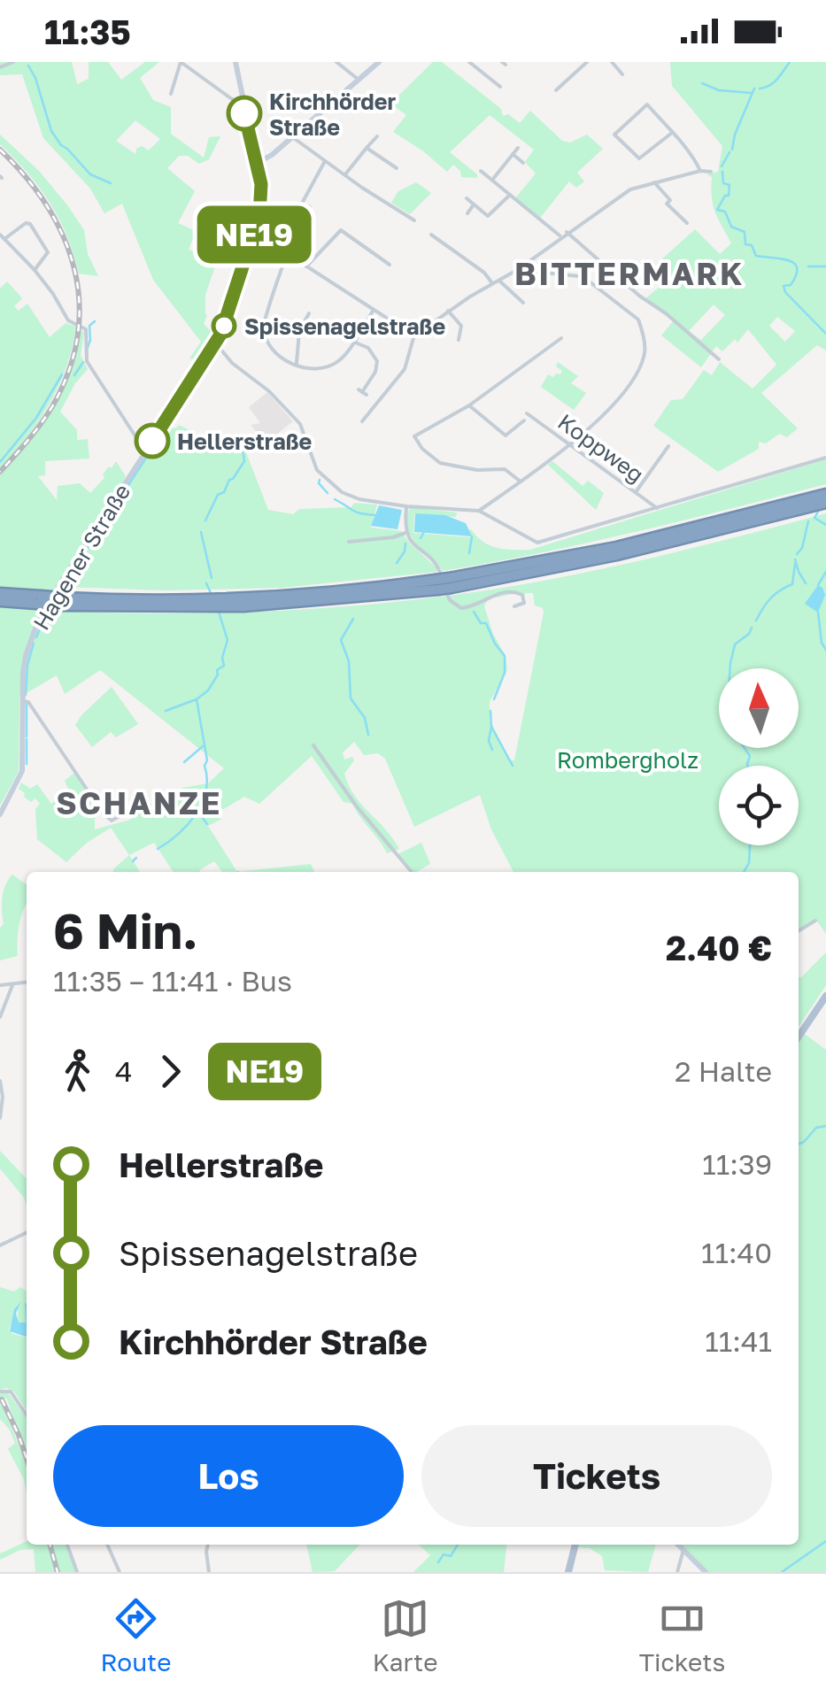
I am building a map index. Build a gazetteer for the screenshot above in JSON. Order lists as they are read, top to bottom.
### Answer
{
  "streets": {
    "main road": ["Hagener Straße"],
    "street": ["Koppweg"]
  },
  "districts": ["BITTERMARK", "SCHANZE"],
  "parks": ["Rombergholz"],
  "places": ["Kirchhörder Straße", "Spissenagelstraße", "Hellerstraße"],
  "lines": ["bus line NE19"],
  "north": "top",
  "page": {
    "status": "11:35",
    "on_map": "NE19",
    "heading": ["6 Min.", "11:35 – 11:41 · Bus", "2.40 €"],
    "legs": ["4", "NE19", "2 Halte"],
    "list": [
      {
        "name": "Hellerstraße",
        "value": "11:39"
      },
      {
        "name": "Spissenagelstraße",
        "value": "11:40"
      },
      {
        "name": "Kirchhörder Straße",
        "value": "11:41"
      }
    ],
    "buttons": ["Los", "Tickets"],
    "tabs": ["Route", "Karte", "Tickets"]
  }
}
